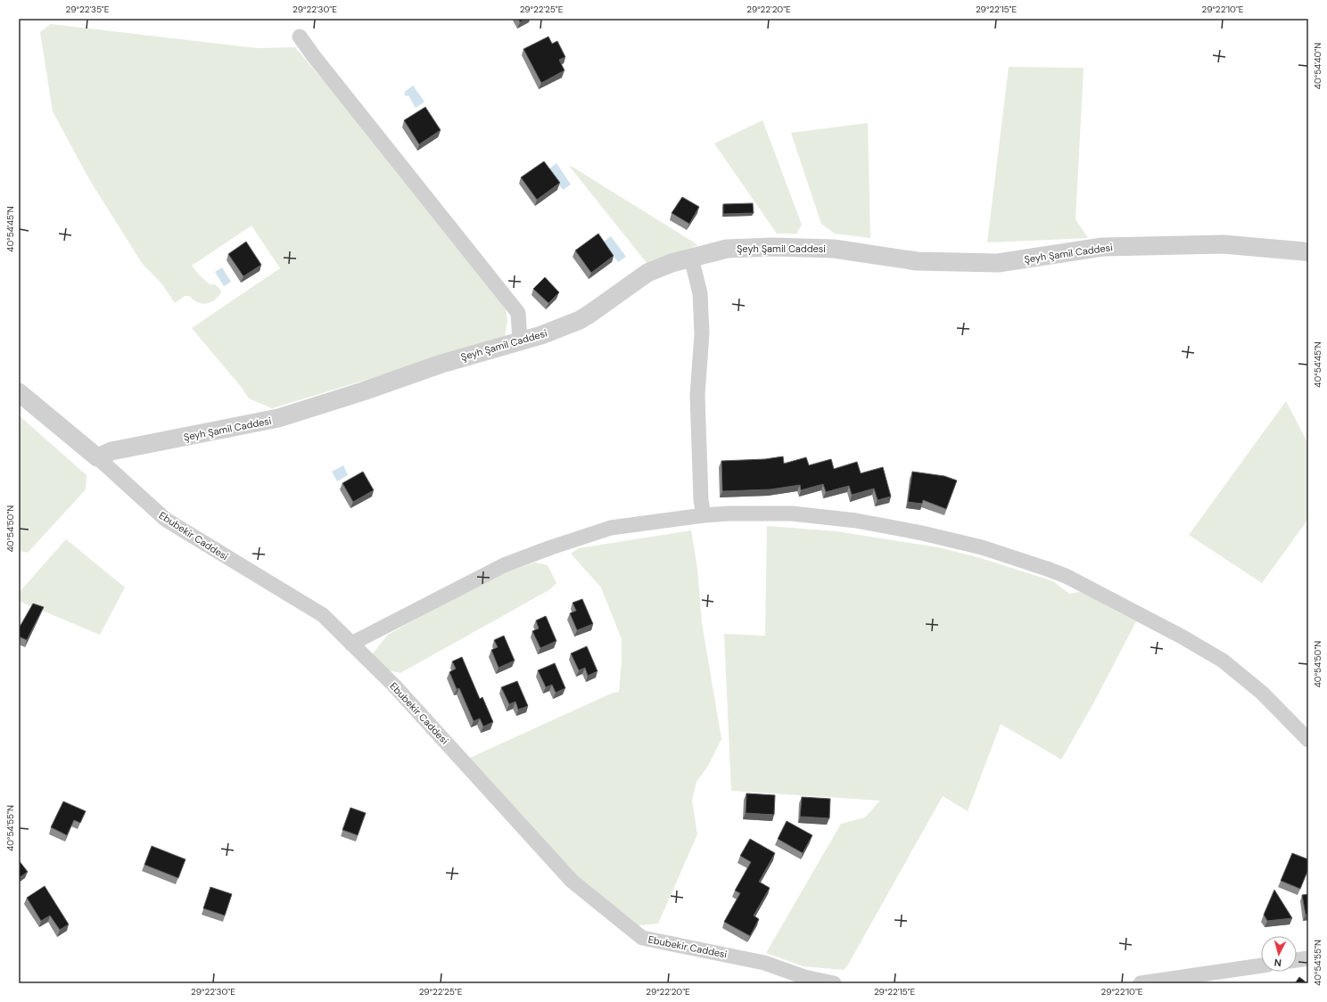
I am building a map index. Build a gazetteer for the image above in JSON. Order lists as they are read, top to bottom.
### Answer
{
  "streets": {
    "street": ["Şeyh Şamil Caddesi", "Ebubekir Caddesi"]
  },
  "crossings": [
    ["Şeyh Şamil Caddesi", "Ebubekir Caddesi"]
  ],
  "north": "bottom",
  "coordinates": [
    "29°22'35\"E",
    "29°22'30\"E",
    "29°22'25\"E",
    "29°22'20\"E",
    "29°22'15\"E",
    "29°22'10\"E",
    "40°54'40\"N",
    "40°54'45\"N",
    "40°54'50\"N",
    "40°54'55\"N"
  ]
}
